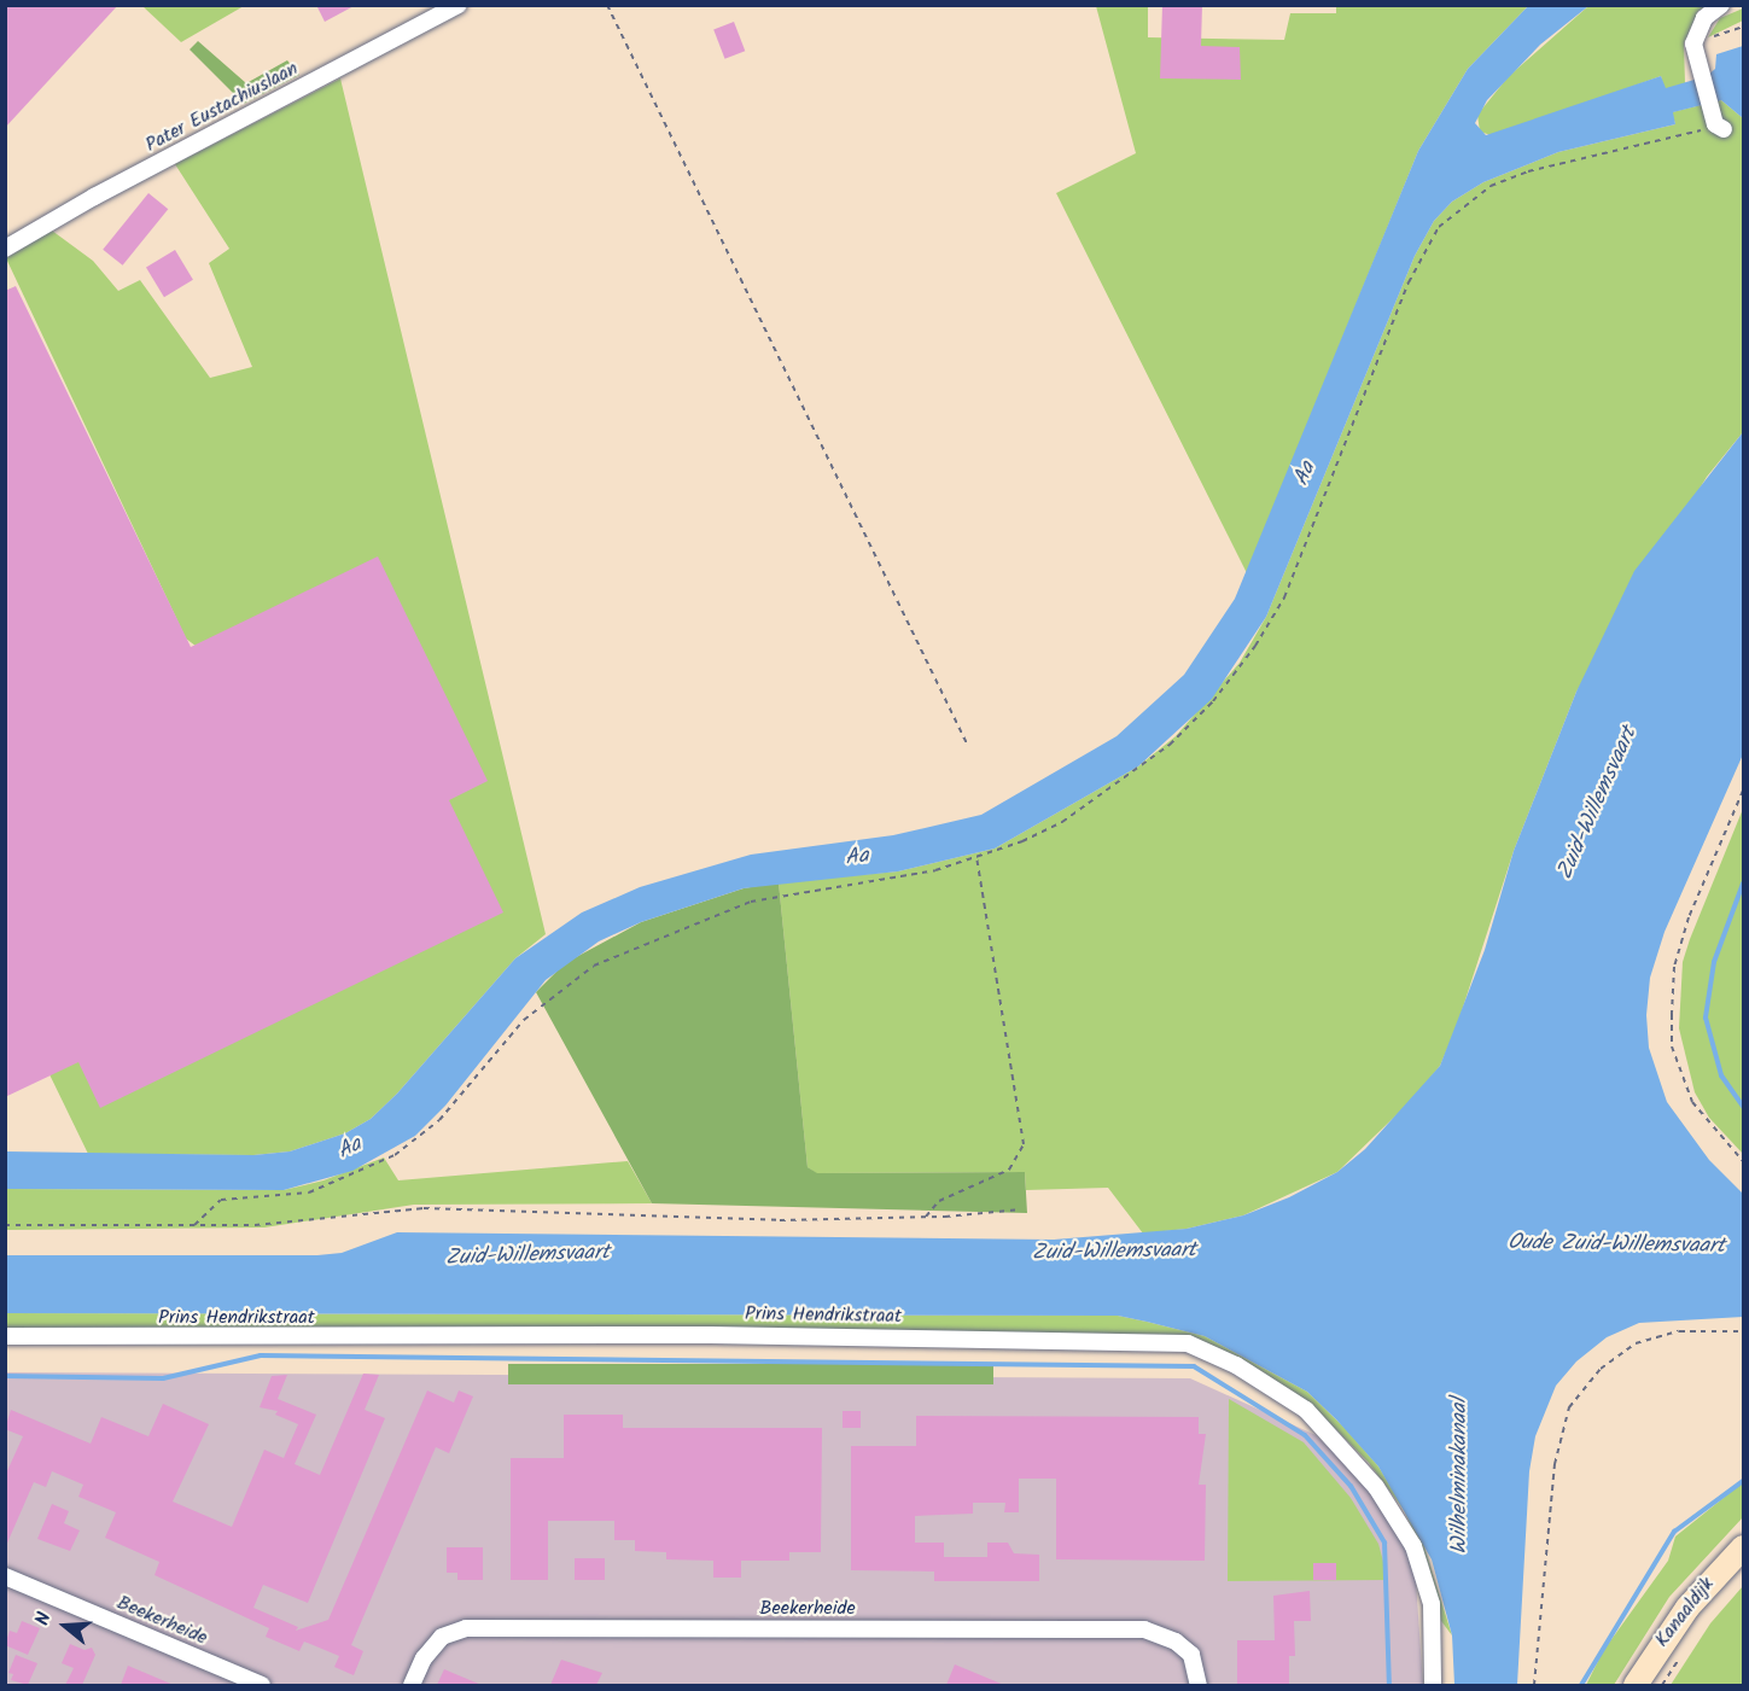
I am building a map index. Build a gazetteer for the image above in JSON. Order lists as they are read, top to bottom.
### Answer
{
  "streets": {
    "main road": ["Kanaaldijk"],
    "street": ["Pater Eustachiuslaan", "Prins Hendrikstraat", "Beekerheide"]
  },
  "water": [
    "Aa",
    "Zuid-Willemsvaart",
    "Oude Zuid-Willemsvaart",
    "Wilhelminakanaal"
  ],
  "north": "left"
}
